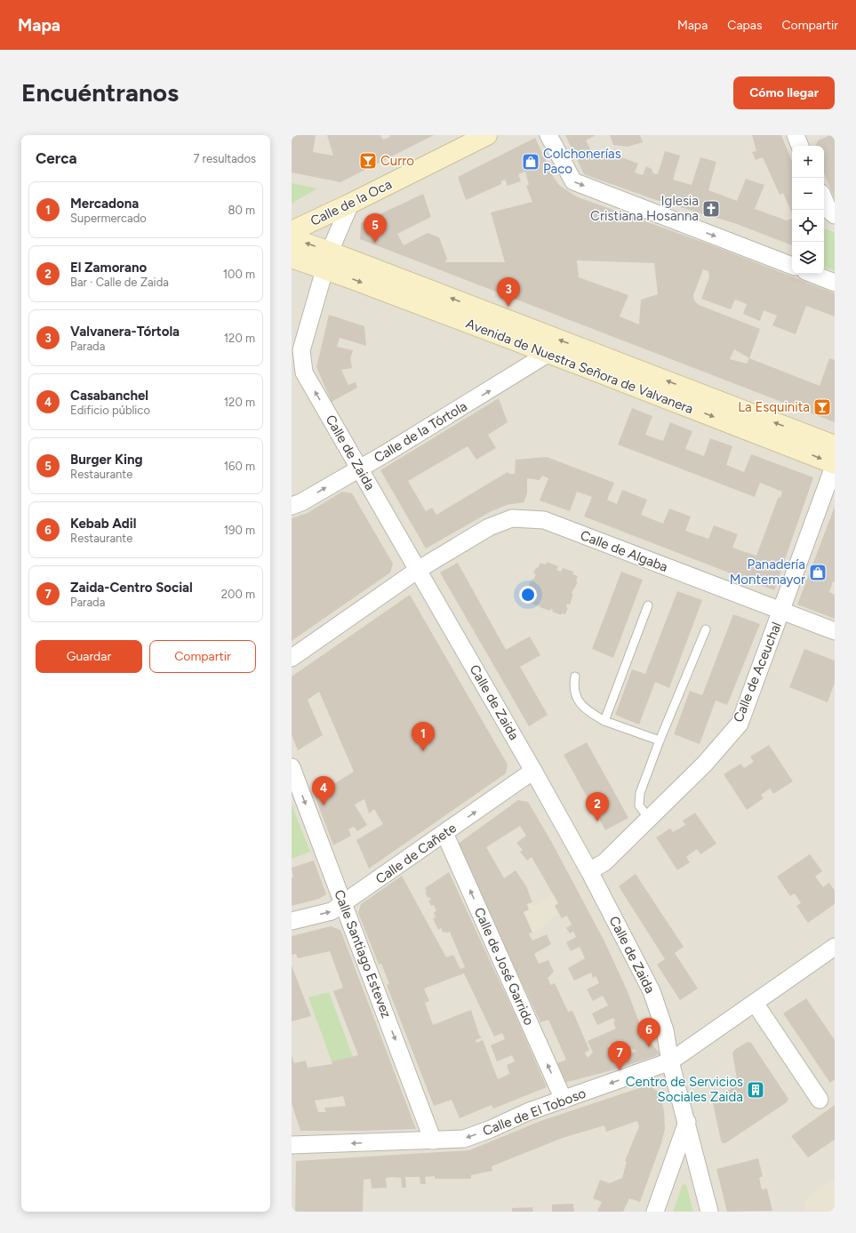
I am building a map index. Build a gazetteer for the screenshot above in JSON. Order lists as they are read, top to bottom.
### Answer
{
  "streets": {
    "main road": ["Calle de la Oca", "Avenida de Nuestra Señora de Valvanera"],
    "street": [
      "Calle de la Tórtola",
      "Calle de Zaida",
      "Calle de Algaba",
      "Calle de Aceuchal",
      "Calle de Cañete",
      "Calle Santiago Estevez",
      "Calle de José Garrido",
      "Calle de El Toboso"
    ]
  },
  "crossings": [
    ["Calle de la Oca", "Avenida de Nuestra Señora de Valvanera"],
    ["Calle de la Oca", "Calle de Zaida"],
    ["Avenida de Nuestra Señora de Valvanera", "Calle de la Tórtola"],
    ["Avenida de Nuestra Señora de Valvanera", "Calle de Zaida"],
    ["Avenida de Nuestra Señora de Valvanera", "Calle de Aceuchal"],
    ["Calle de la Tórtola", "Calle de Zaida"],
    ["Calle de Zaida", "Calle de Algaba"],
    ["Calle de Zaida", "Calle de Aceuchal"],
    ["Calle de Zaida", "Calle de Cañete"],
    ["Calle de Zaida", "Calle de El Toboso"],
    ["Calle de Algaba", "Calle de Aceuchal"],
    ["Calle de Cañete", "Calle Santiago Estevez"],
    ["Calle de Cañete", "Calle de José Garrido"],
    ["Calle Santiago Estevez", "Calle de El Toboso"],
    ["Calle de José Garrido", "Calle de El Toboso"]
  ],
  "one_way": [
    "Calle de la Tórtola",
    "Calle de Cañete",
    "Calle Santiago Estevez",
    "Calle de José Garrido",
    "Calle de El Toboso"
  ],
  "places": {
    "bar": ["Curro", "La Esquinita"],
    "shop": ["Colchonerías Paco", "Panadería Montemayor"],
    "church": ["Iglesia Cristiana Hosanna"],
    "building": ["Centro de Servicios Sociales Zaida"]
  },
  "page": {
    "header": "Mapa",
    "nav": ["Mapa", "Capas", "Compartir"],
    "buttons": [
      "Cómo llegar",
      ["Guardar", "Compartir"]
    ],
    "title": "Encuéntranos",
    "heading": ["Cerca", "7 resultados"],
    "map_buttons": ["+", "−"],
    "list": [
      {
        "mark": "1",
        "name": "Mercadona",
        "note": "Supermercado",
        "value": "80 m"
      },
      {
        "mark": "2",
        "name": "El Zamorano",
        "note": "Bar · Calle de Zaida",
        "value": "100 m"
      },
      {
        "mark": "3",
        "name": "Valvanera-Tórtola",
        "note": "Parada",
        "value": "120 m"
      },
      {
        "mark": "4",
        "name": "Casabanchel",
        "note": "Edificio público",
        "value": "120 m"
      },
      {
        "mark": "5",
        "name": "Burger King",
        "note": "Restaurante",
        "value": "160 m"
      },
      {
        "mark": "6",
        "name": "Kebab Adil",
        "note": "Restaurante",
        "value": "190 m"
      },
      {
        "mark": "7",
        "name": "Zaida-Centro Social",
        "note": "Parada",
        "value": "200 m"
      }
    ],
    "pins": [
      "5",
      "3",
      "1",
      "4",
      "2",
      "6",
      "7"
    ]
  }
}
